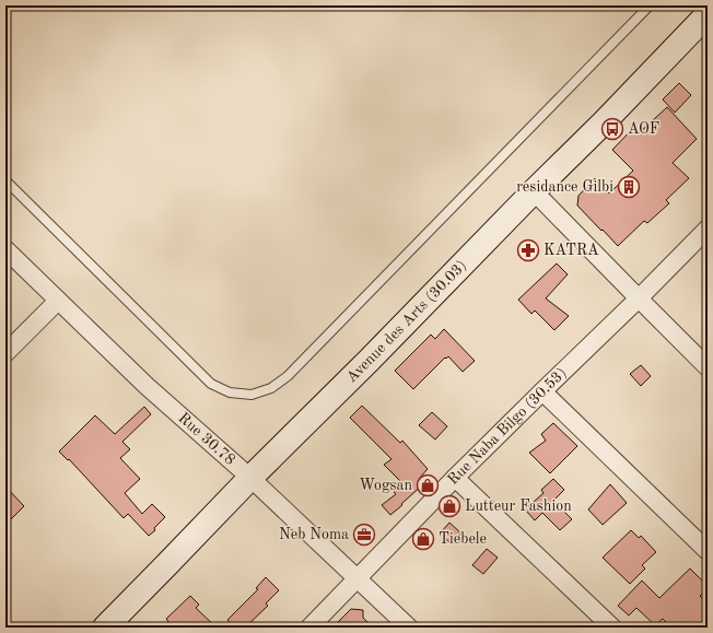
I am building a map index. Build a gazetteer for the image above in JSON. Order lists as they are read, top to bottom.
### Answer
{
  "streets": {
    "street": ["Avenue des Arts (30.03)", "Rue Naba Bilgo (30.53)", "Rue 30.78"]
  },
  "crossings": [
    ["Avenue des Arts (30.03)", "Rue 30.78"],
    ["Rue Naba Bilgo (30.53)", "Rue 30.78"]
  ],
  "places": {
    "bus stop": ["AOF"],
    "building": ["residance Gilbi"],
    "pharmacy": ["KATRA"],
    "shop": ["Wogsan", "Lutteur Fashion", "Tiebele"],
    "office": ["Neb Noma"]
  }
}
